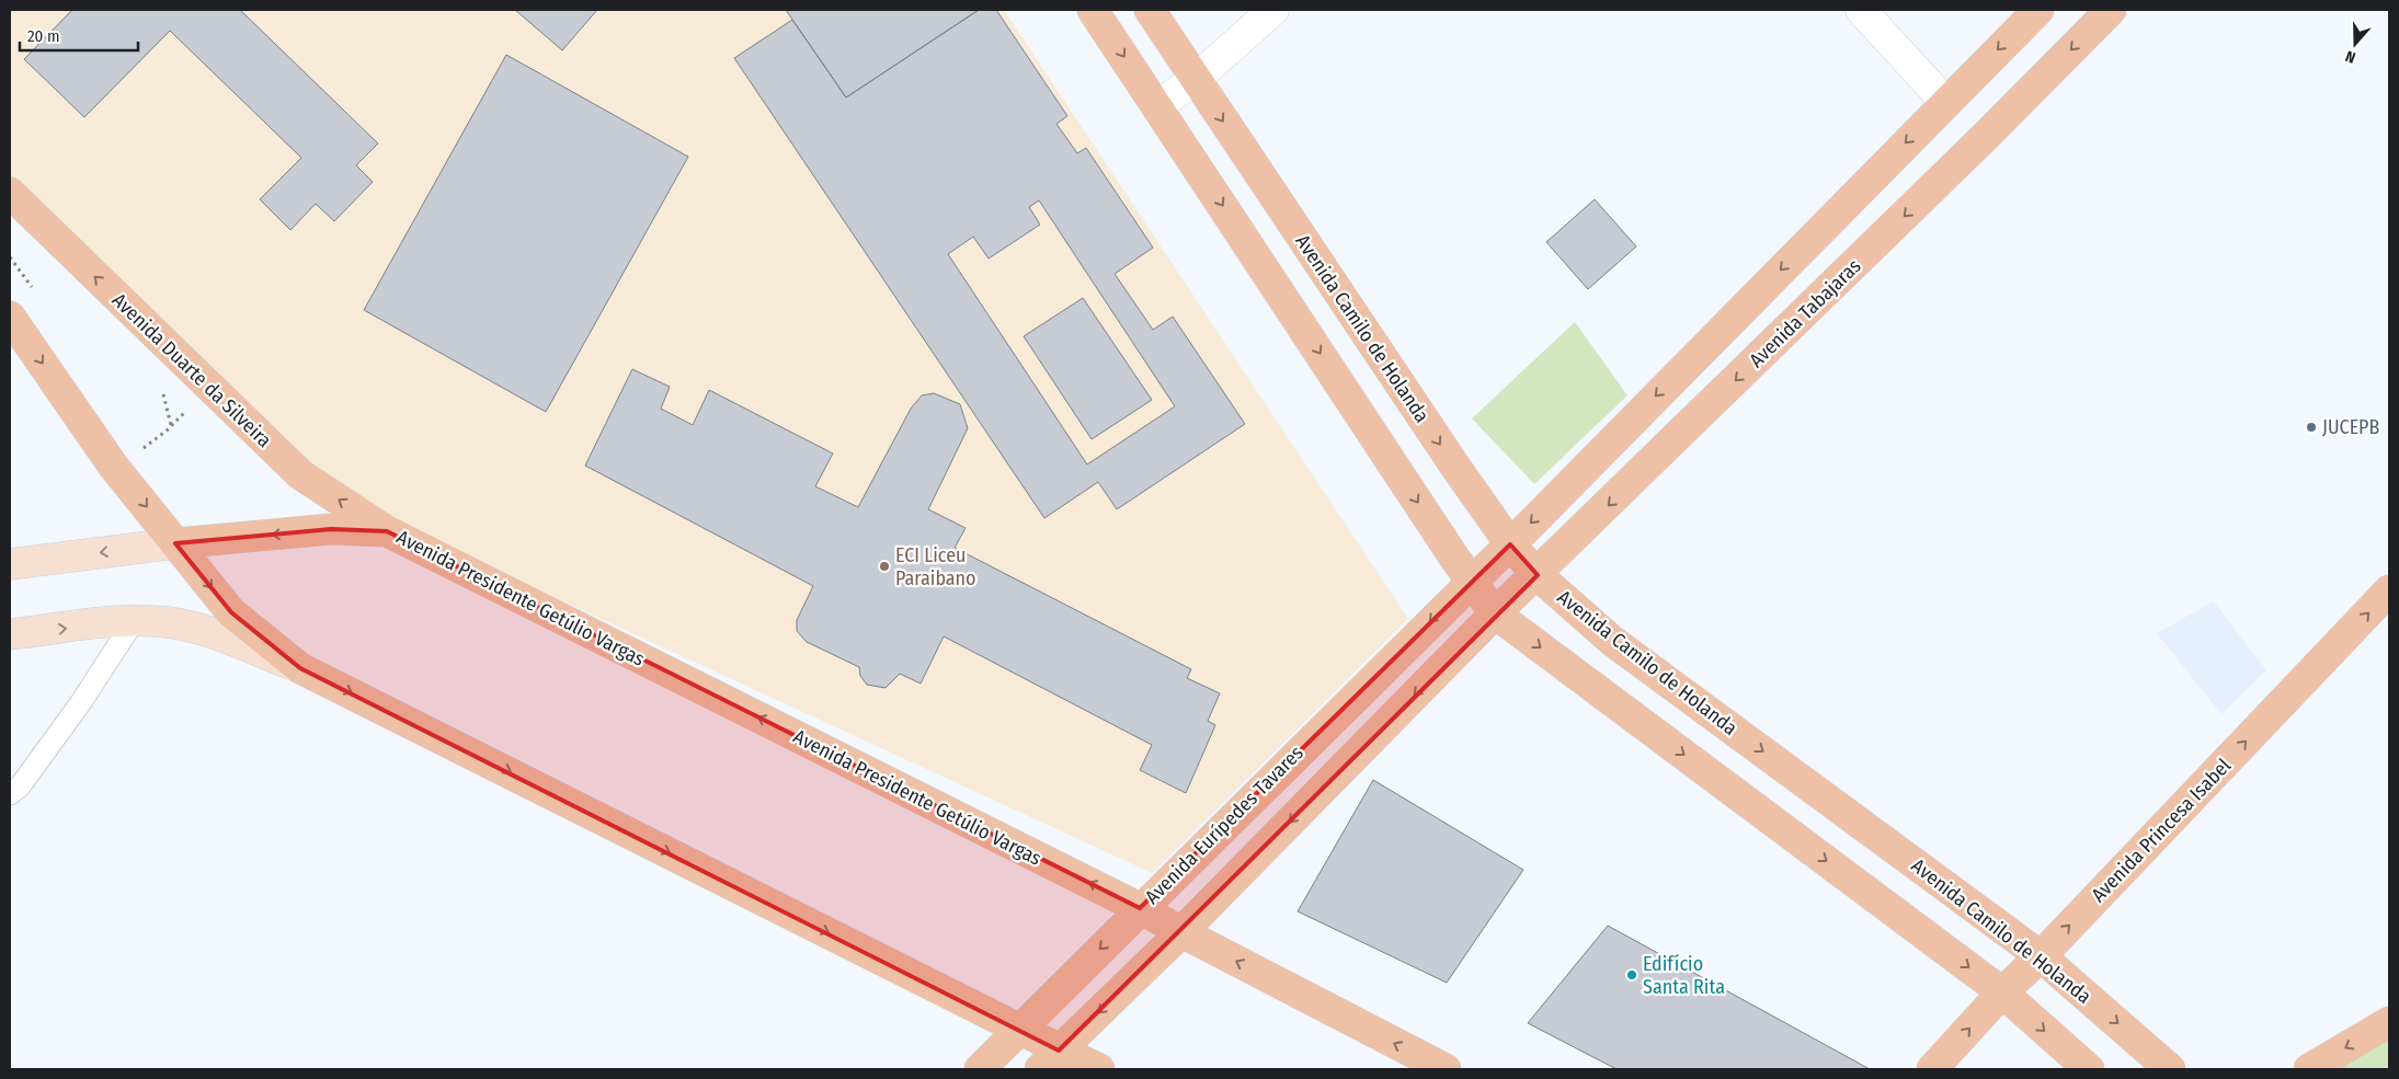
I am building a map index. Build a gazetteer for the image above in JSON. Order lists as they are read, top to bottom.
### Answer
{
  "streets": {
    "main road": [
      "Avenida Tabajaras",
      "Avenida Camilo de Holanda",
      "Avenida Duarte da Silveira",
      "Avenida Presidente Getúlio Vargas",
      "Avenida Eurípedes Tavares",
      "Avenida Princesa Isabel"
    ]
  },
  "crossings": [
    ["Avenida Tabajaras", "Avenida Camilo de Holanda"],
    ["Avenida Camilo de Holanda", "Avenida Princesa Isabel"],
    ["Avenida Duarte da Silveira", "Avenida Presidente Getúlio Vargas"],
    ["Avenida Presidente Getúlio Vargas", "Avenida Eurípedes Tavares"]
  ],
  "one_way": ["Avenida Princesa Isabel"],
  "places": ["JUCEPB", "ECI Liceu Paraibano", "Edifício Santa Rita"],
  "scale_bar": "20 m",
  "north": "bottom"
}
